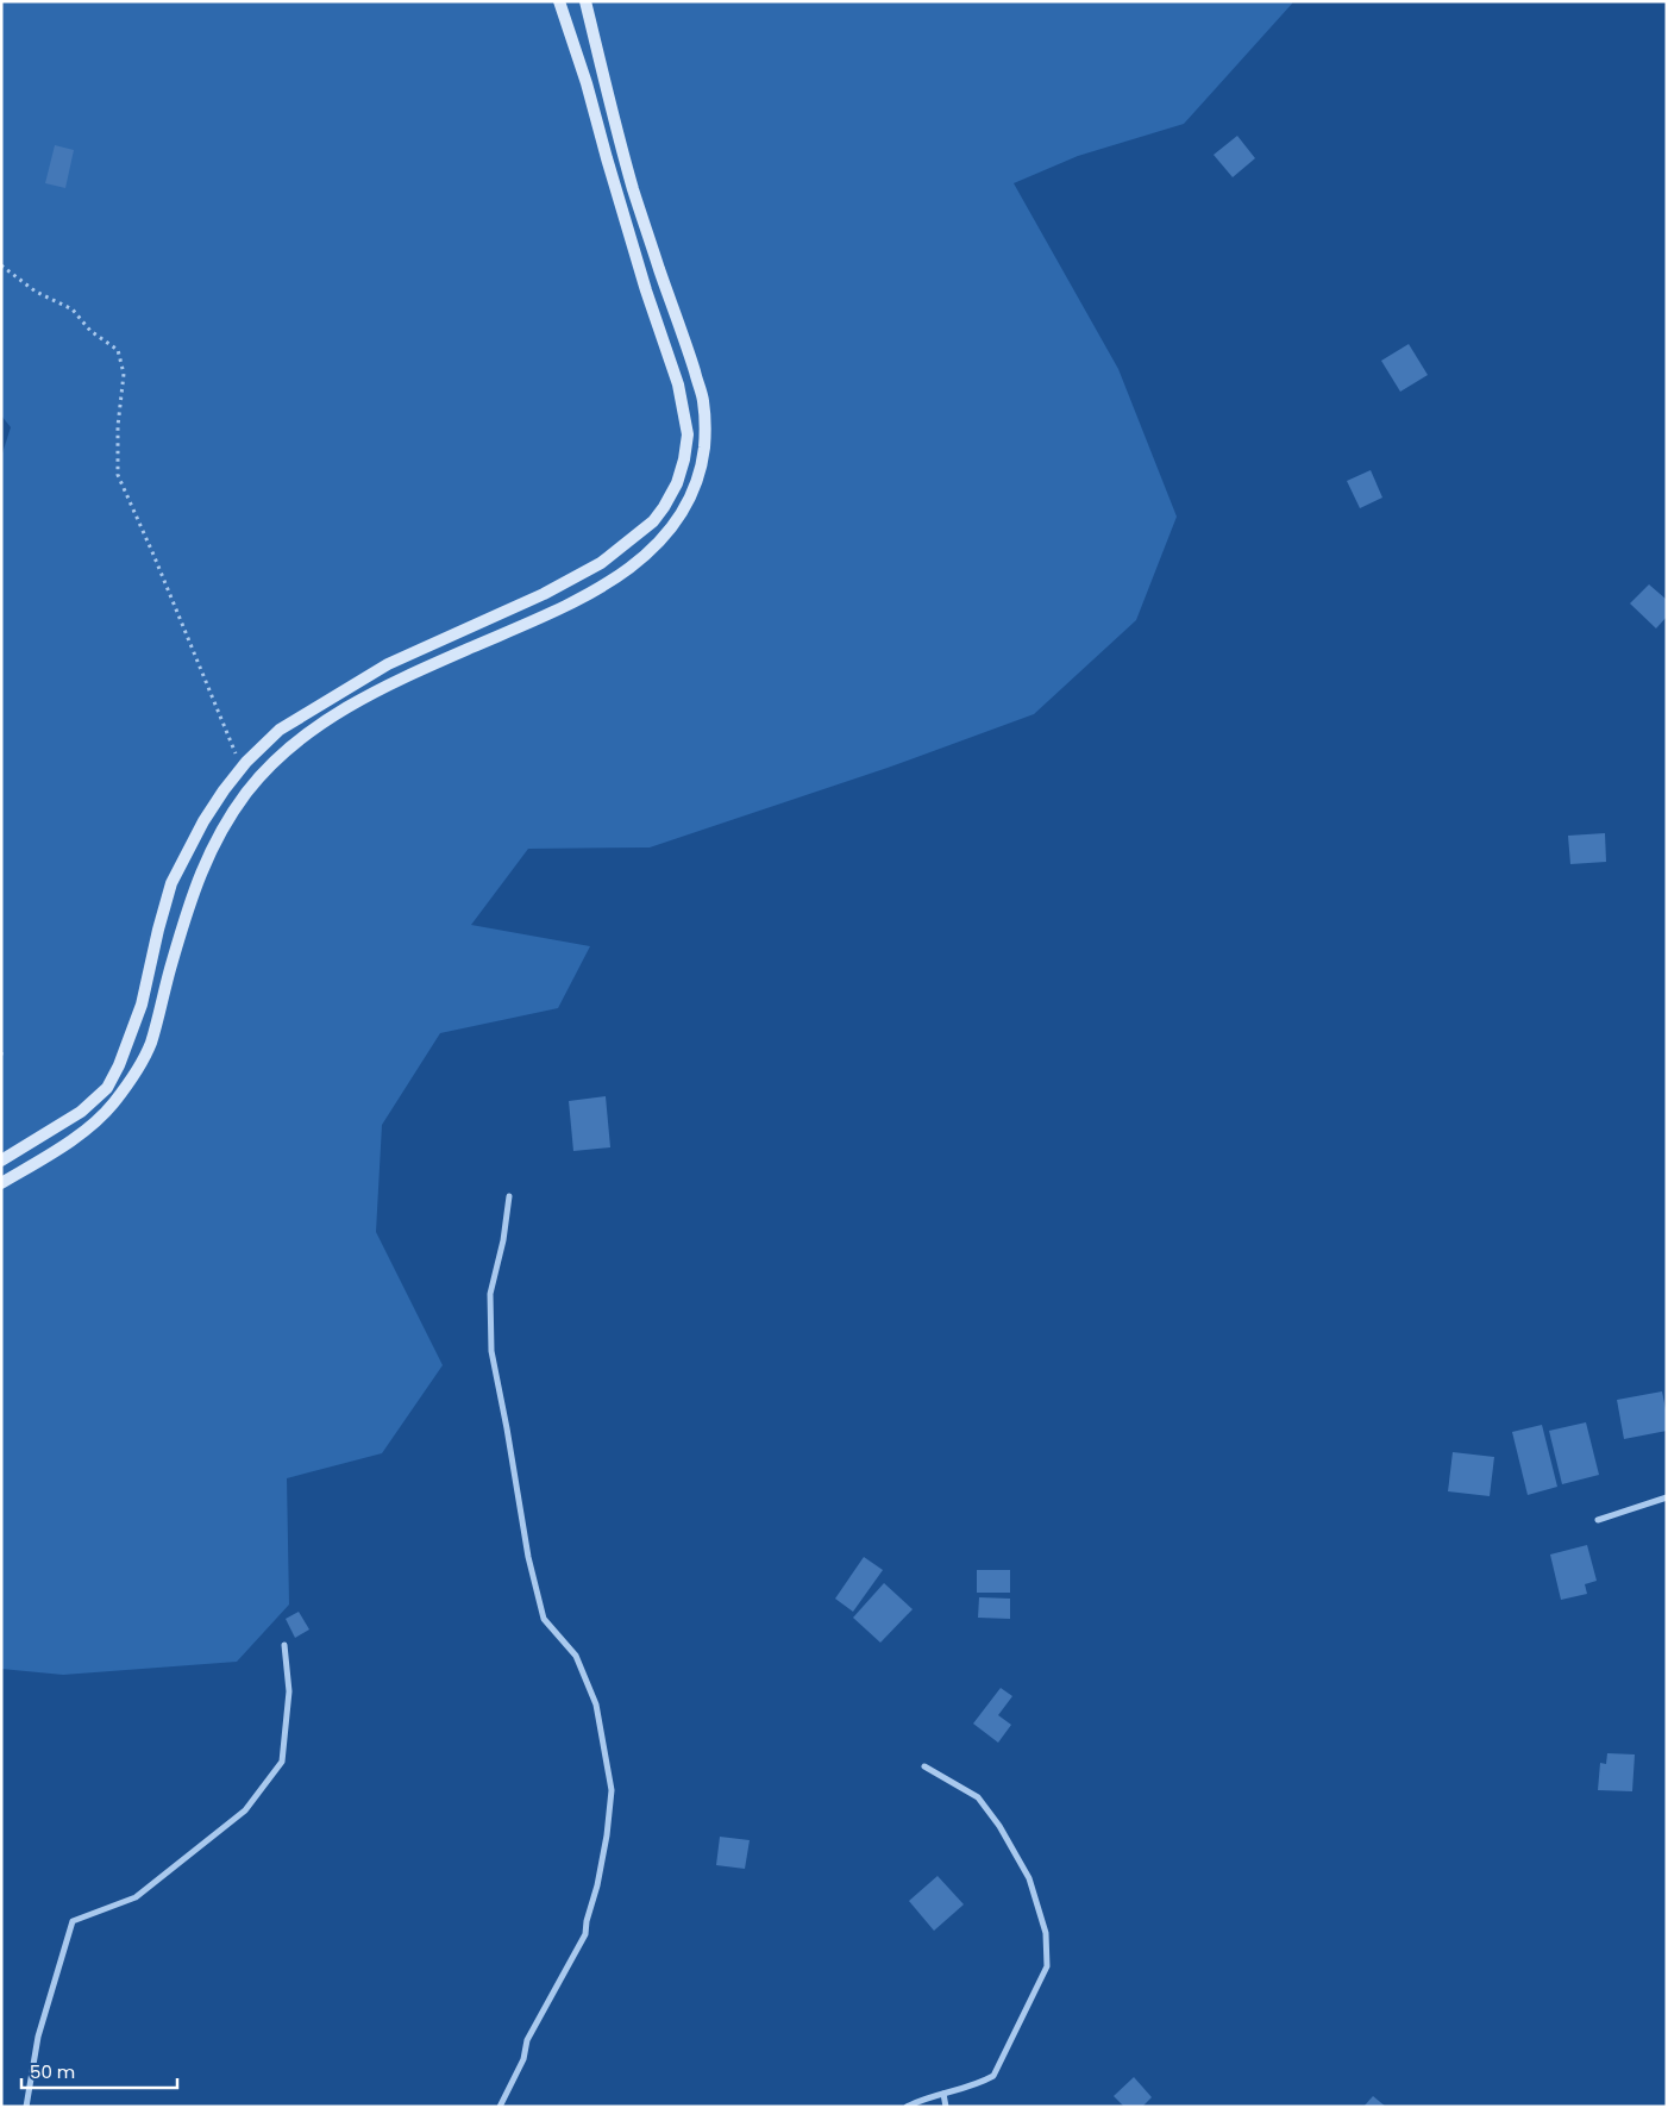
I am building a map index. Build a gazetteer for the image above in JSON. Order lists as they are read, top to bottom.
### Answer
{
  "scale_bar": "50 m"
}
